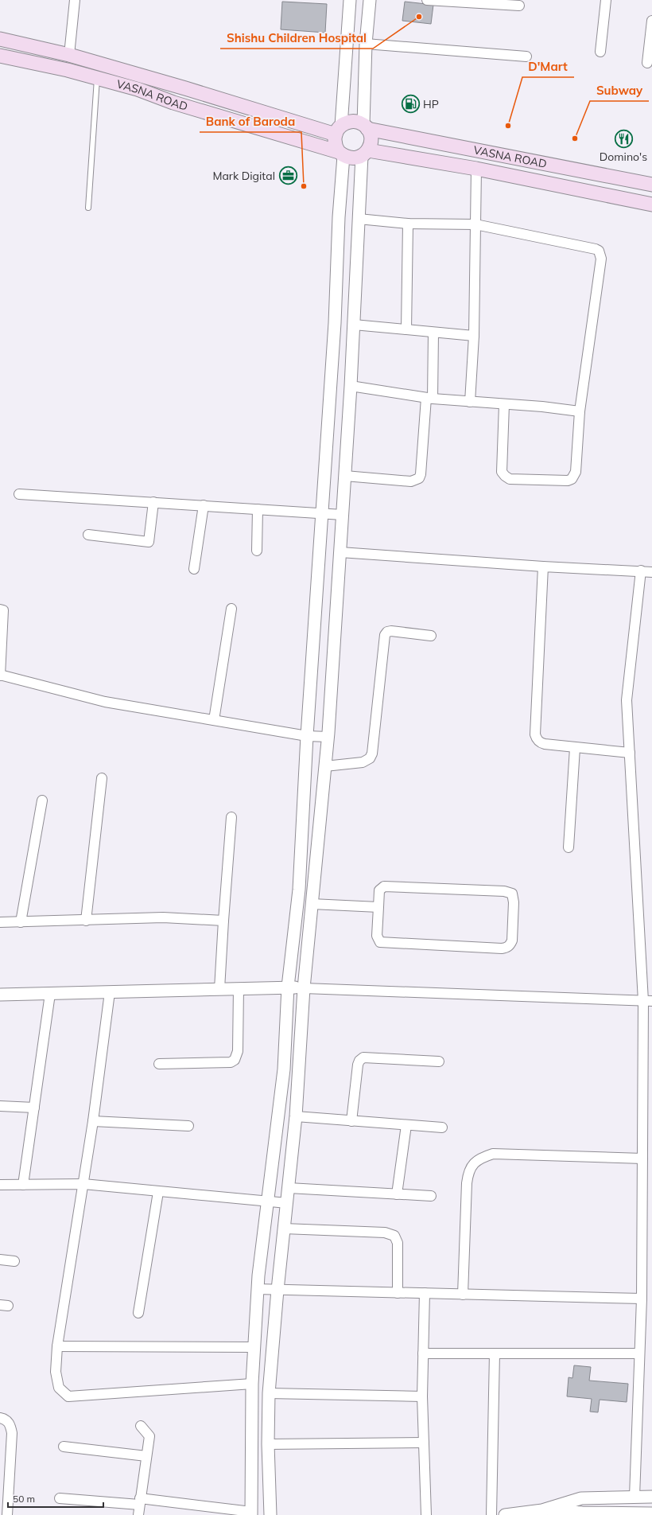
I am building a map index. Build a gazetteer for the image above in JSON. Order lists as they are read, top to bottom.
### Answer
{
  "streets": {
    "main road": ["VASNA ROAD"]
  },
  "places": {
    "other": [
      "Shishu Children Hospital",
      "D'Mart",
      "Subway",
      "Bank of Baroda"
    ],
    "fuel station": ["HP"],
    "restaurant": ["Domino's"],
    "office": ["Mark Digital"]
  },
  "scale_bar": "50 m"
}
